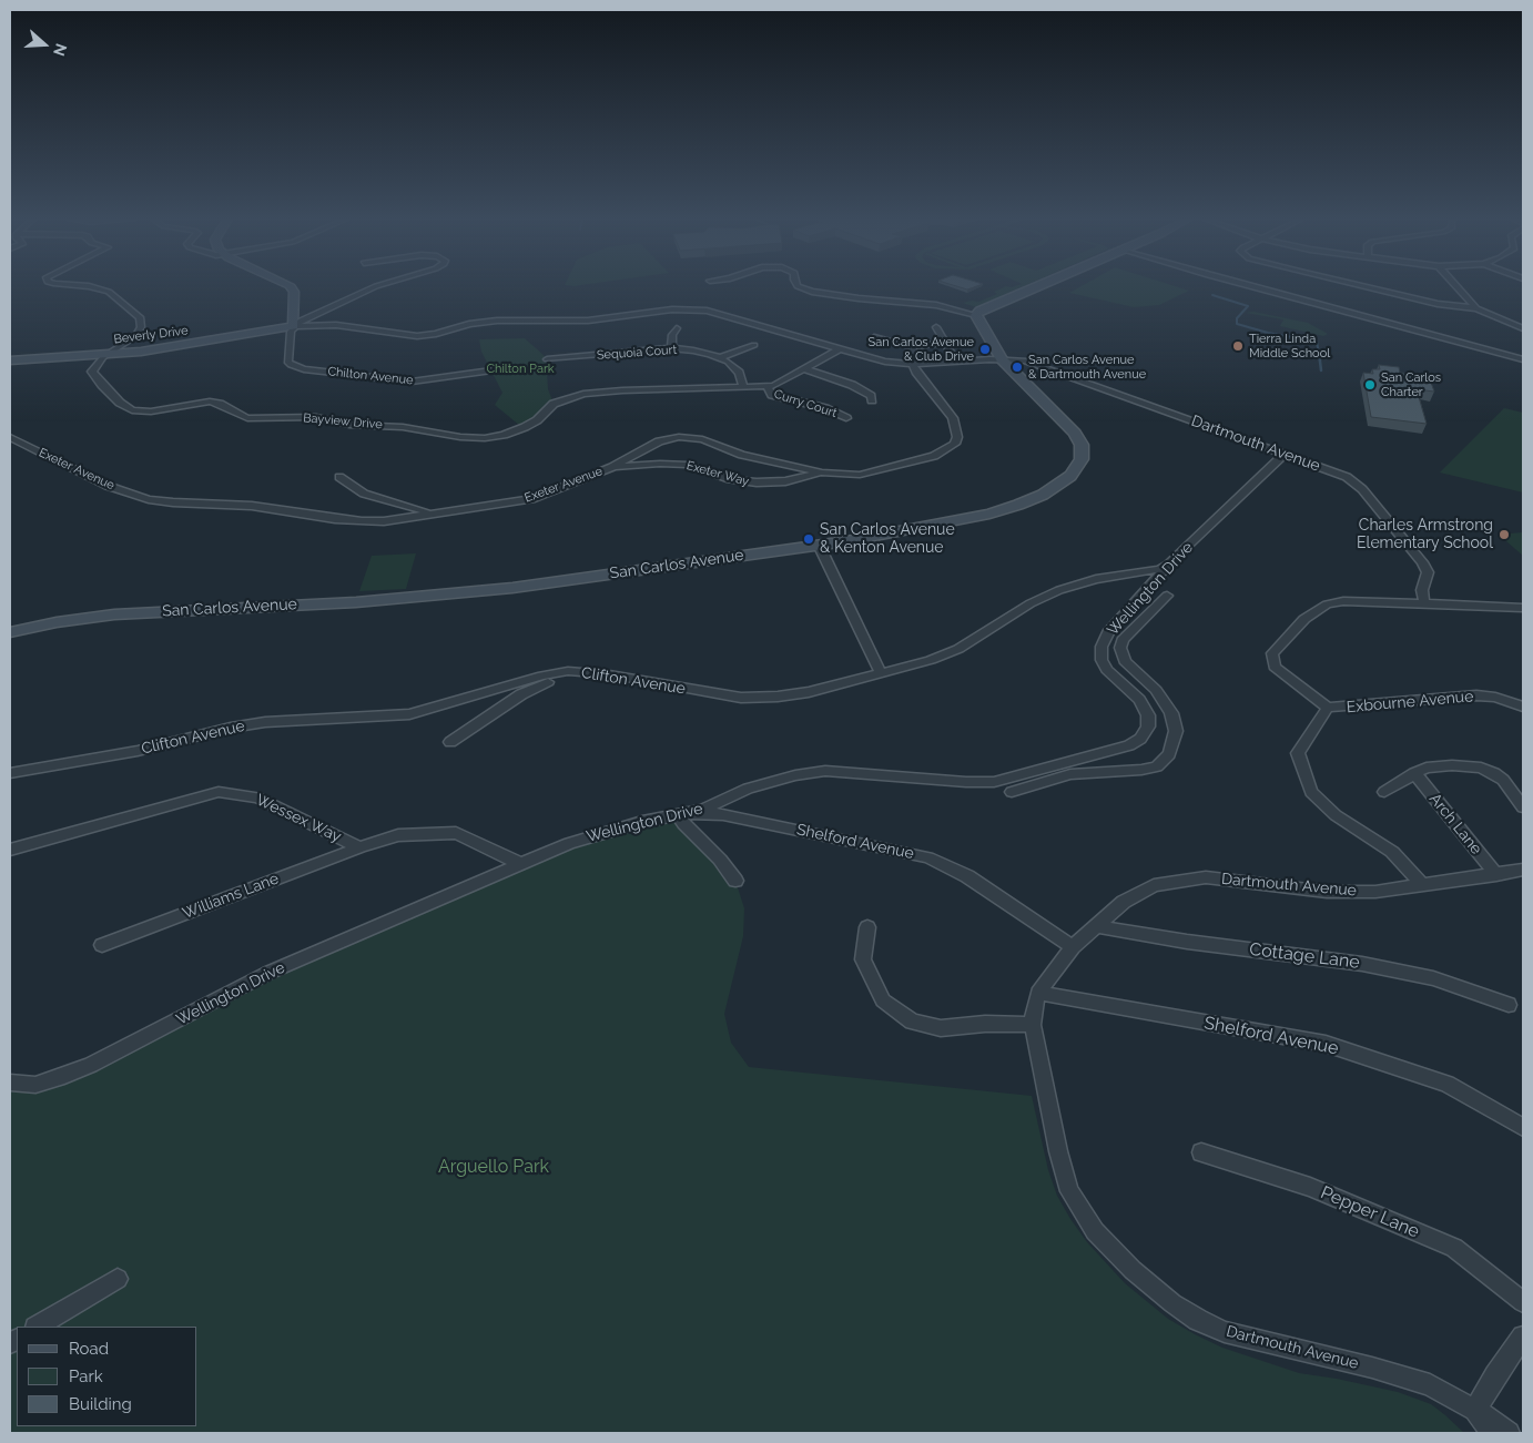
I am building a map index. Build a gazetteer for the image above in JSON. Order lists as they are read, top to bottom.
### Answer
{
  "streets": {
    "main road": ["Beverly Drive", "San Carlos Avenue"],
    "street": [
      "Sequoia Court",
      "Chilton Avenue",
      "Curry Court",
      "Bayview Drive",
      "Dartmouth Avenue",
      "Exeter Avenue",
      "Exeter Way",
      "Wellington Drive",
      "Clifton Avenue",
      "Exbourne Avenue",
      "Wessex Way",
      "Arch Lane",
      "Shelford Avenue",
      "Williams Lane",
      "Cottage Lane",
      "Pepper Lane"
    ]
  },
  "crossings": [
    ["Beverly Drive", "Chilton Avenue"],
    ["Beverly Drive", "Bayview Drive"],
    ["Beverly Drive", "Dartmouth Avenue"],
    ["Chilton Avenue", "Dartmouth Avenue"],
    ["Curry Court", "Bayview Drive"],
    ["Bayview Drive", "Dartmouth Avenue"],
    ["Dartmouth Avenue", "Exeter Avenue"],
    ["Dartmouth Avenue", "San Carlos Avenue"],
    ["Dartmouth Avenue", "Wellington Drive"],
    ["Dartmouth Avenue", "Shelford Avenue"],
    ["Dartmouth Avenue", "Cottage Lane"],
    ["Exeter Avenue", "Exeter Way"],
    ["Wellington Drive", "Clifton Avenue"],
    ["Wellington Drive", "Wessex Way"],
    ["Wellington Drive", "Shelford Avenue"],
    ["Wessex Way", "Williams Lane"]
  ],
  "parks": ["Chilton Park", "Arguello Park"],
  "places": [
    "Tierra Linda Middle School",
    "San Carlos Avenue & Club Drive",
    "San Carlos Avenue & Dartmouth Avenue",
    "San Carlos Charter",
    "Charles Armstrong Elementary School",
    "San Carlos Avenue & Kenton Avenue"
  ],
  "legend": ["Road", "Park", "Building"],
  "north": "right"
}
